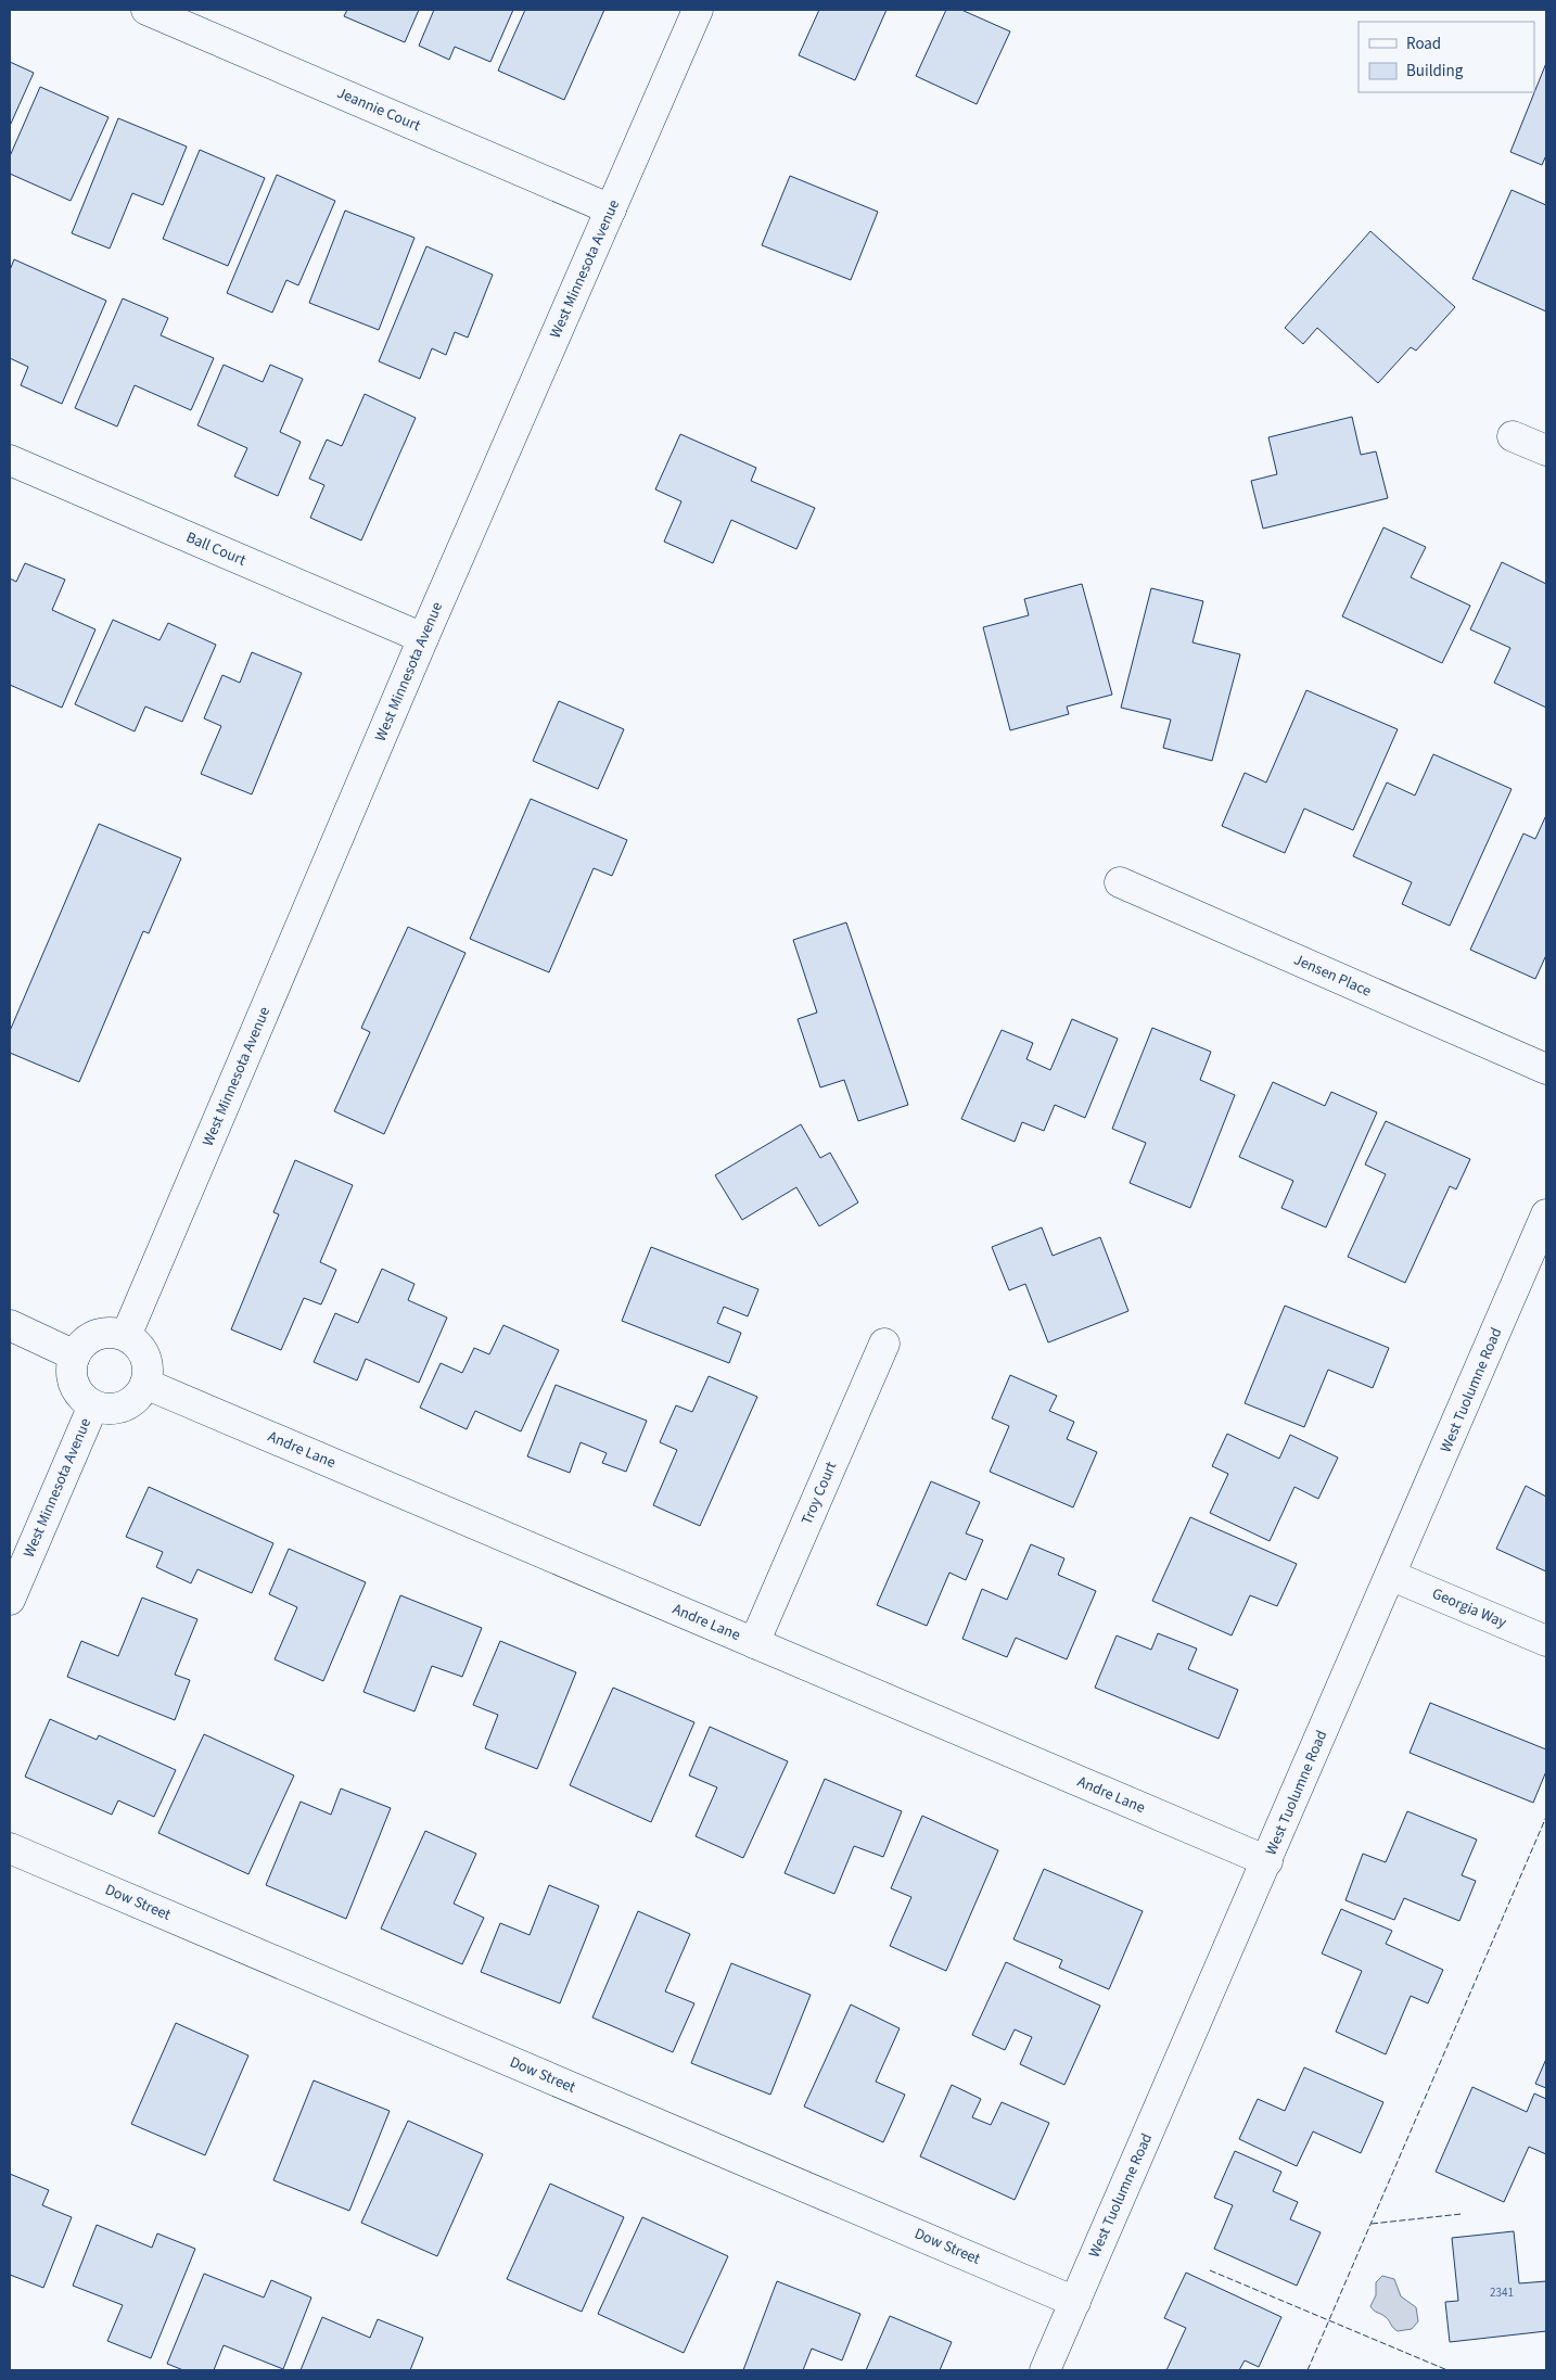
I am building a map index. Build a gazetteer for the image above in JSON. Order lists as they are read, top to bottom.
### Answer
{
  "streets": {
    "street": [
      "Jeannie Court",
      "West Minnesota Avenue",
      "Ball Court",
      "Jensen Place",
      "West Tuolumne Road",
      "Andre Lane",
      "Troy Court",
      "Georgia Way",
      "Dow Street"
    ]
  },
  "crossings": [
    ["Jeannie Court", "West Minnesota Avenue"],
    ["West Minnesota Avenue", "Ball Court"],
    ["West Minnesota Avenue", "Andre Lane"],
    ["West Tuolumne Road", "Andre Lane"],
    ["West Tuolumne Road", "Georgia Way"],
    ["West Tuolumne Road", "Dow Street"],
    ["Andre Lane", "Troy Court"]
  ],
  "house_numbers": ["2341"],
  "legend": ["Road", "Building"]
}
